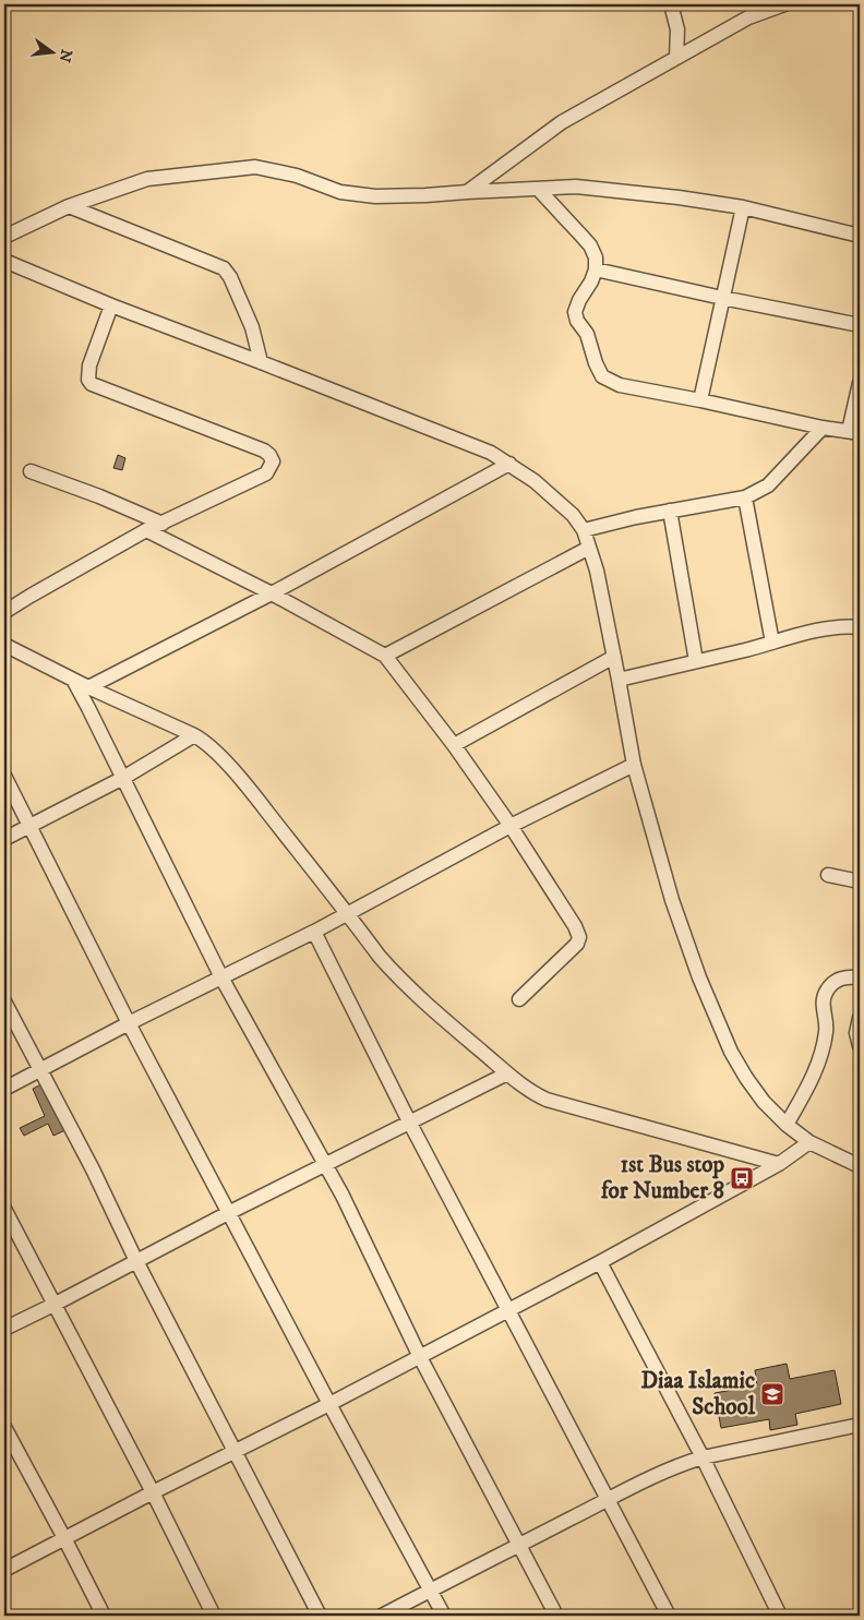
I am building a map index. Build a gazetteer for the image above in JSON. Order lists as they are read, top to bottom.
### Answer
{
  "places": {
    "bus stop": ["1st Bus stop for Number 8"],
    "school or university": ["Diaa Islamic School"]
  },
  "north": "right"
}
